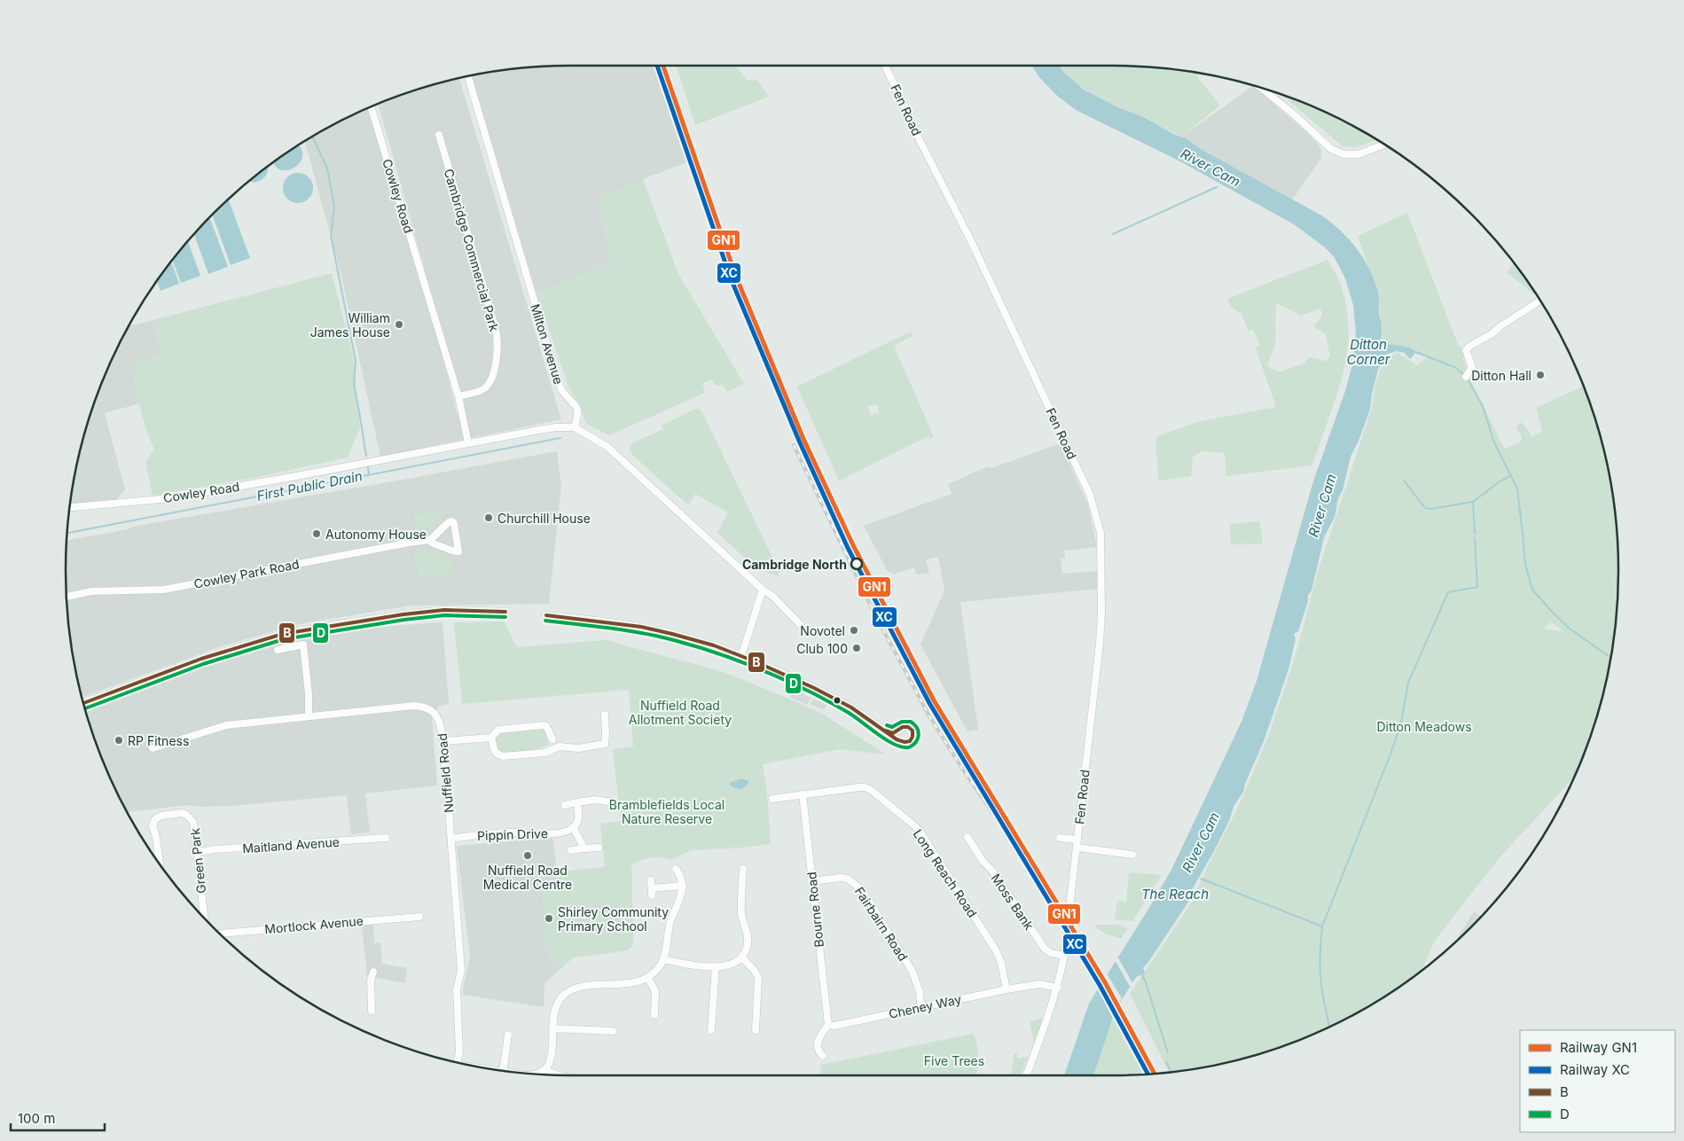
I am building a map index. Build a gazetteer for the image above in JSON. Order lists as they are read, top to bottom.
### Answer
{
  "streets": {
    "street": [
      "Fen Road",
      "Cowley Road",
      "Cambridge Commercial Park",
      "Milton Avenue",
      "Cowley Park Road",
      "Nuffield Road",
      "Pippin Drive",
      "Maitland Avenue",
      "Green Park",
      "Long Reach Road",
      "Moss Bank",
      "Bourne Road",
      "Fairbairn Road",
      "Mortlock Avenue",
      "Cheney Way"
    ]
  },
  "crossings": [
    ["Fen Road", "Moss Bank"],
    ["Fen Road", "Cheney Way"],
    ["Cowley Road", "Cambridge Commercial Park"],
    ["Cowley Road", "Milton Avenue"],
    ["Nuffield Road", "Pippin Drive"],
    ["Maitland Avenue", "Green Park"],
    ["Long Reach Road", "Bourne Road"],
    ["Long Reach Road", "Cheney Way"],
    ["Bourne Road", "Fairbairn Road"],
    ["Bourne Road", "Cheney Way"],
    ["Fairbairn Road", "Cheney Way"]
  ],
  "water": [
    "River Cam",
    "Ditton Corner",
    "First Public Drain",
    "The Reach"
  ],
  "parks": [
    "Nuffield Road Allotment Society",
    "Ditton Meadows",
    "Bramblefields Local Nature Reserve",
    "Five Trees"
  ],
  "places": [
    "William James House",
    "Ditton Hall",
    "Churchill House",
    "Autonomy House",
    "Cambridge North",
    "Novotel",
    "Club 100",
    "RP Fitness",
    "Nuffield Road Medical Centre",
    "Shirley Community Primary School"
  ],
  "lines": [
    "rail line GN1",
    "rail line XC",
    "transit line B",
    "transit line D"
  ],
  "legend": [
    "Railway GN1",
    "Railway XC",
    "B",
    "D"
  ],
  "scale_bar": "100 m"
}
